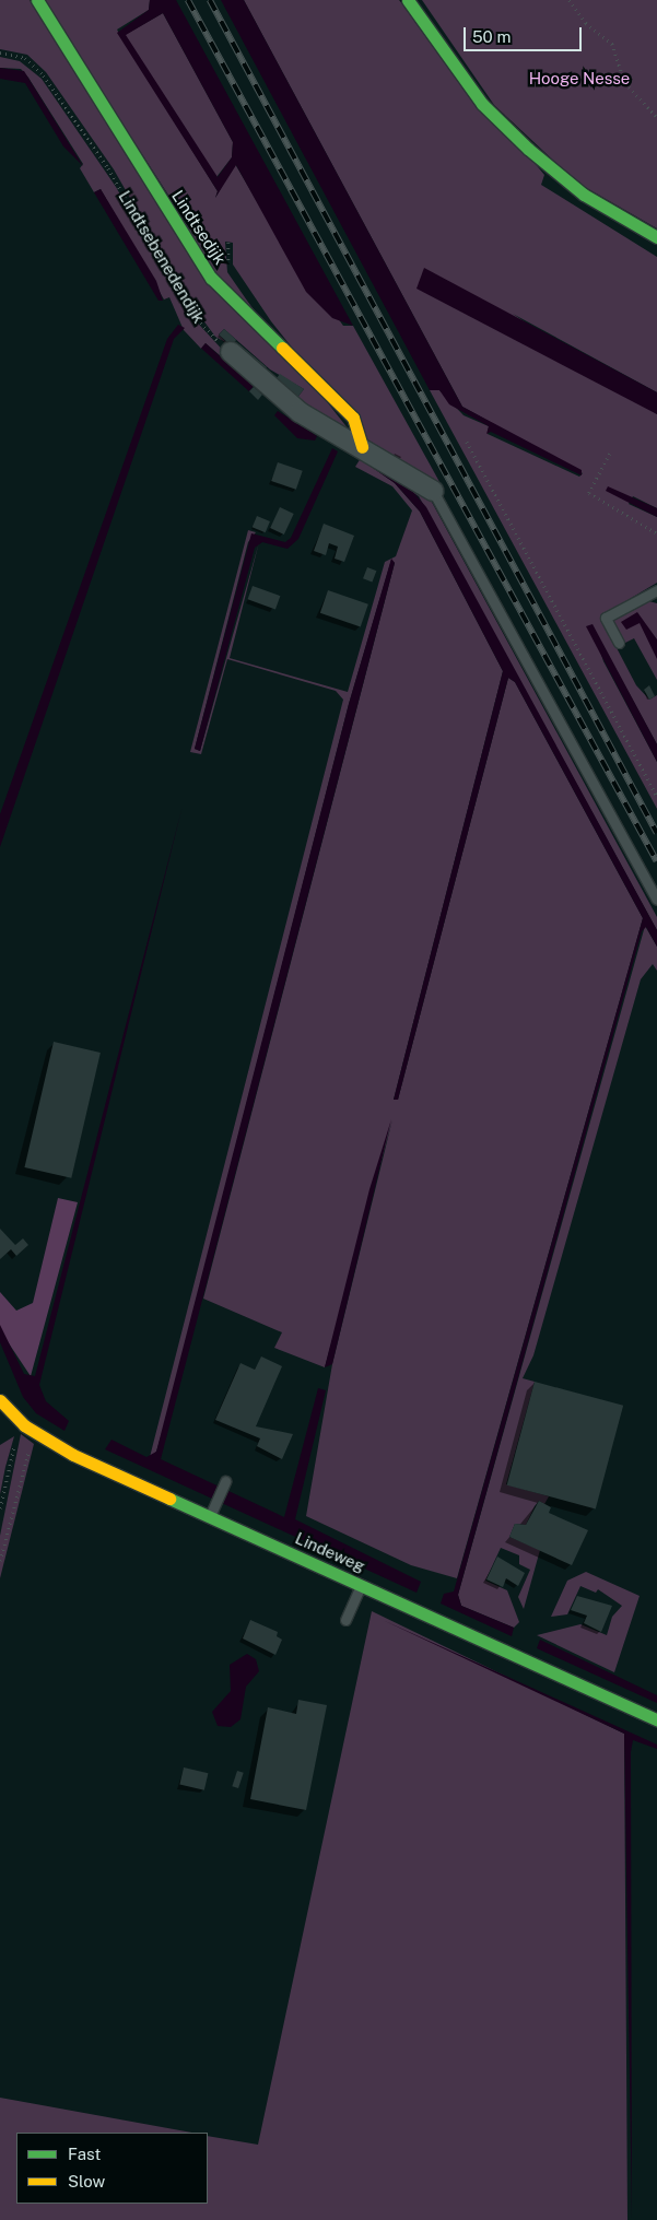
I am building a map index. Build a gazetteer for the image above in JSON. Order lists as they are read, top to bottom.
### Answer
{
  "streets": {
    "street": ["Lindtsedijk", "Lindeweg"],
    "path": ["Lindtsebenedendijk"]
  },
  "parks": ["Hooge Nesse"],
  "legend": ["Fast", "Slow"],
  "scale_bar": "50 m"
}
